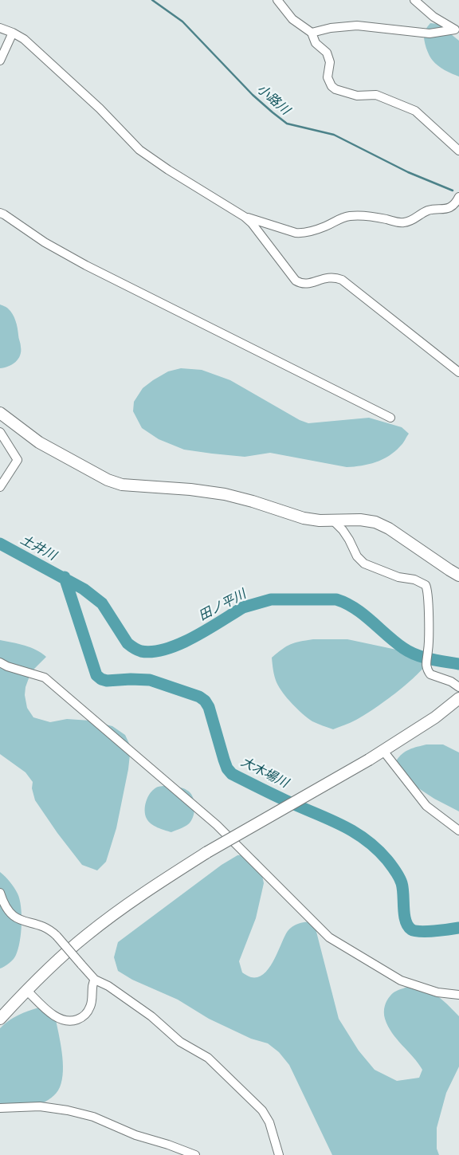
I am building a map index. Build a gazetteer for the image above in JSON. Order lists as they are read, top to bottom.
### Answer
{
  "water": [
    "小路川",
    "土井川",
    "田ノ平川",
    "大木場川"
  ]
}
